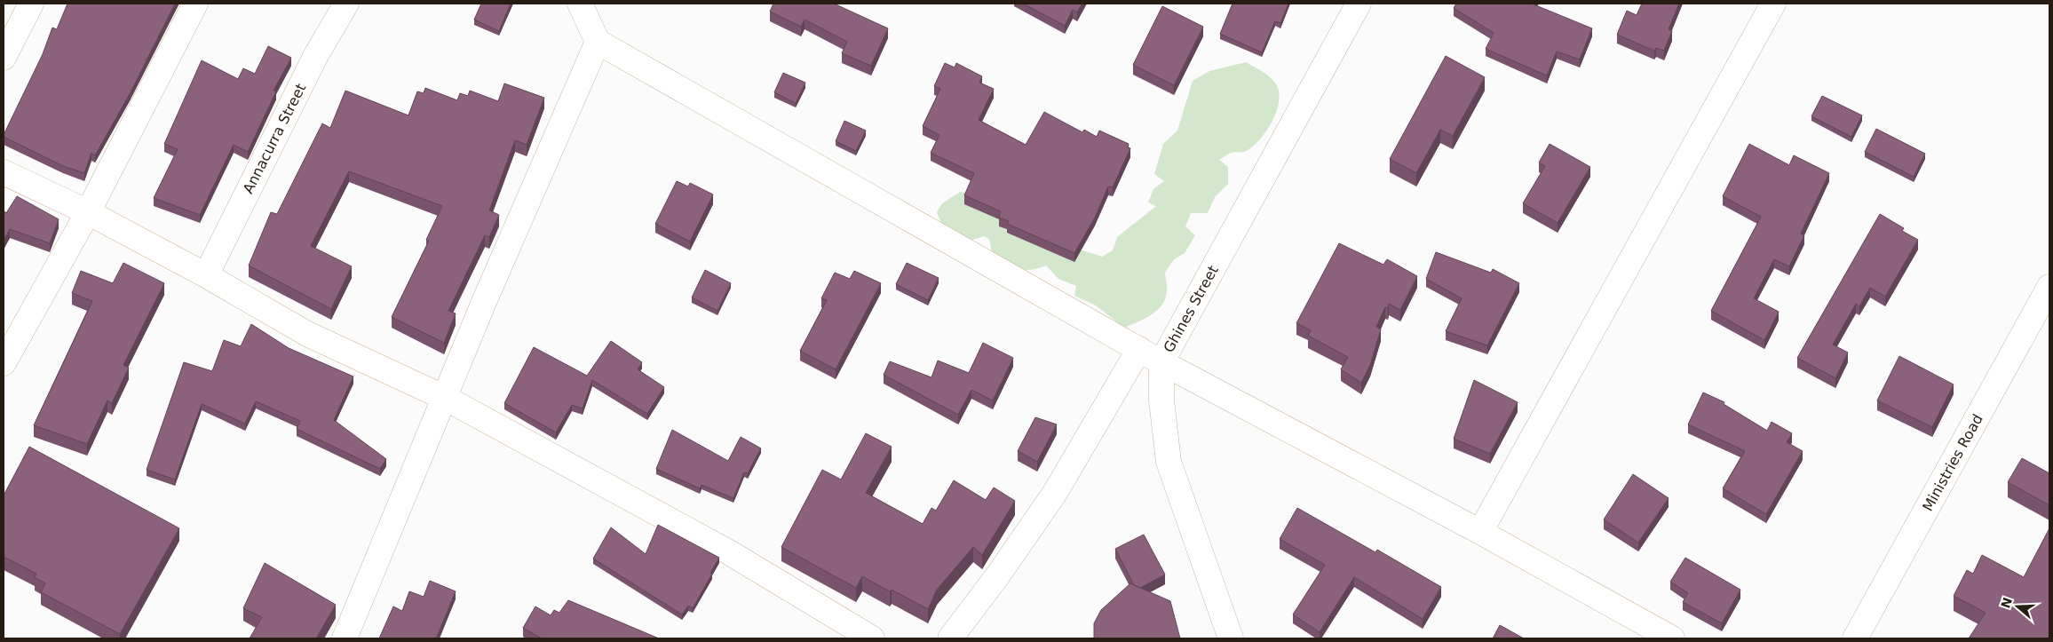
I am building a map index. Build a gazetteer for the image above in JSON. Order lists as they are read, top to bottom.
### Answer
{
  "streets": {
    "street": ["Annacurra Street", "Ghines Street", "Ministries Road"]
  },
  "north": "left"
}
